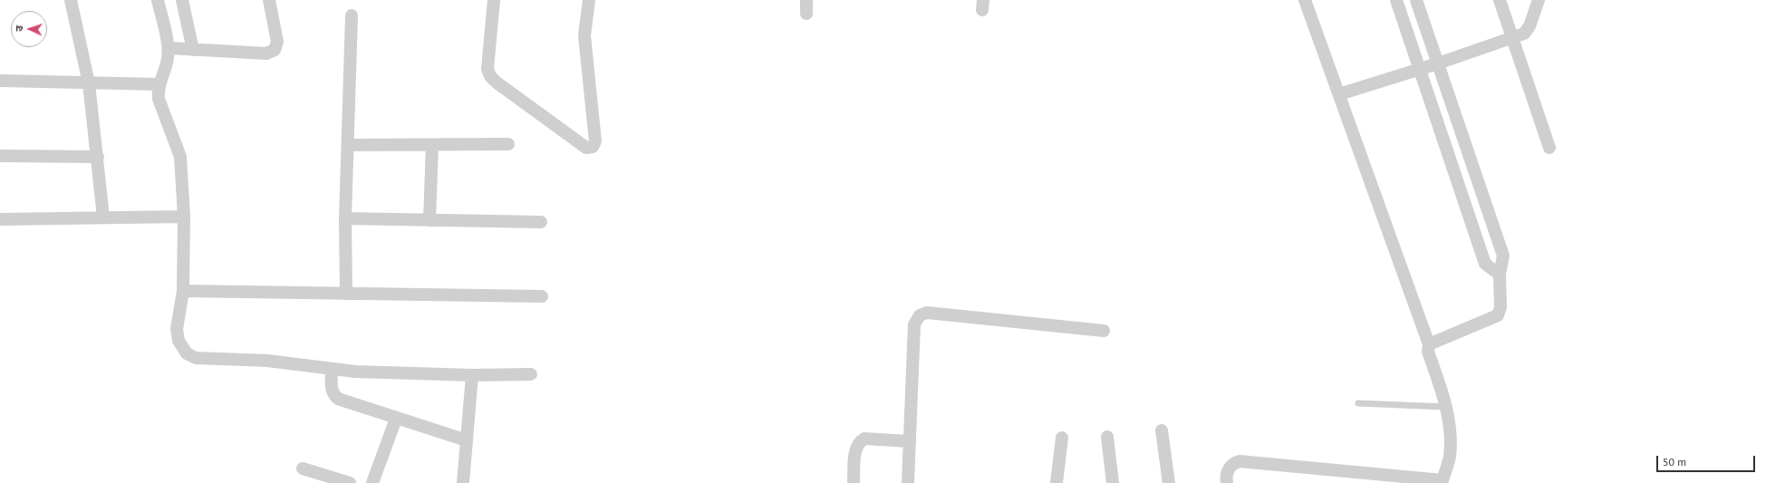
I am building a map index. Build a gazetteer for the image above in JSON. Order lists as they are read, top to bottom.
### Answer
{
  "scale_bar": "50 m",
  "north": "left"
}
